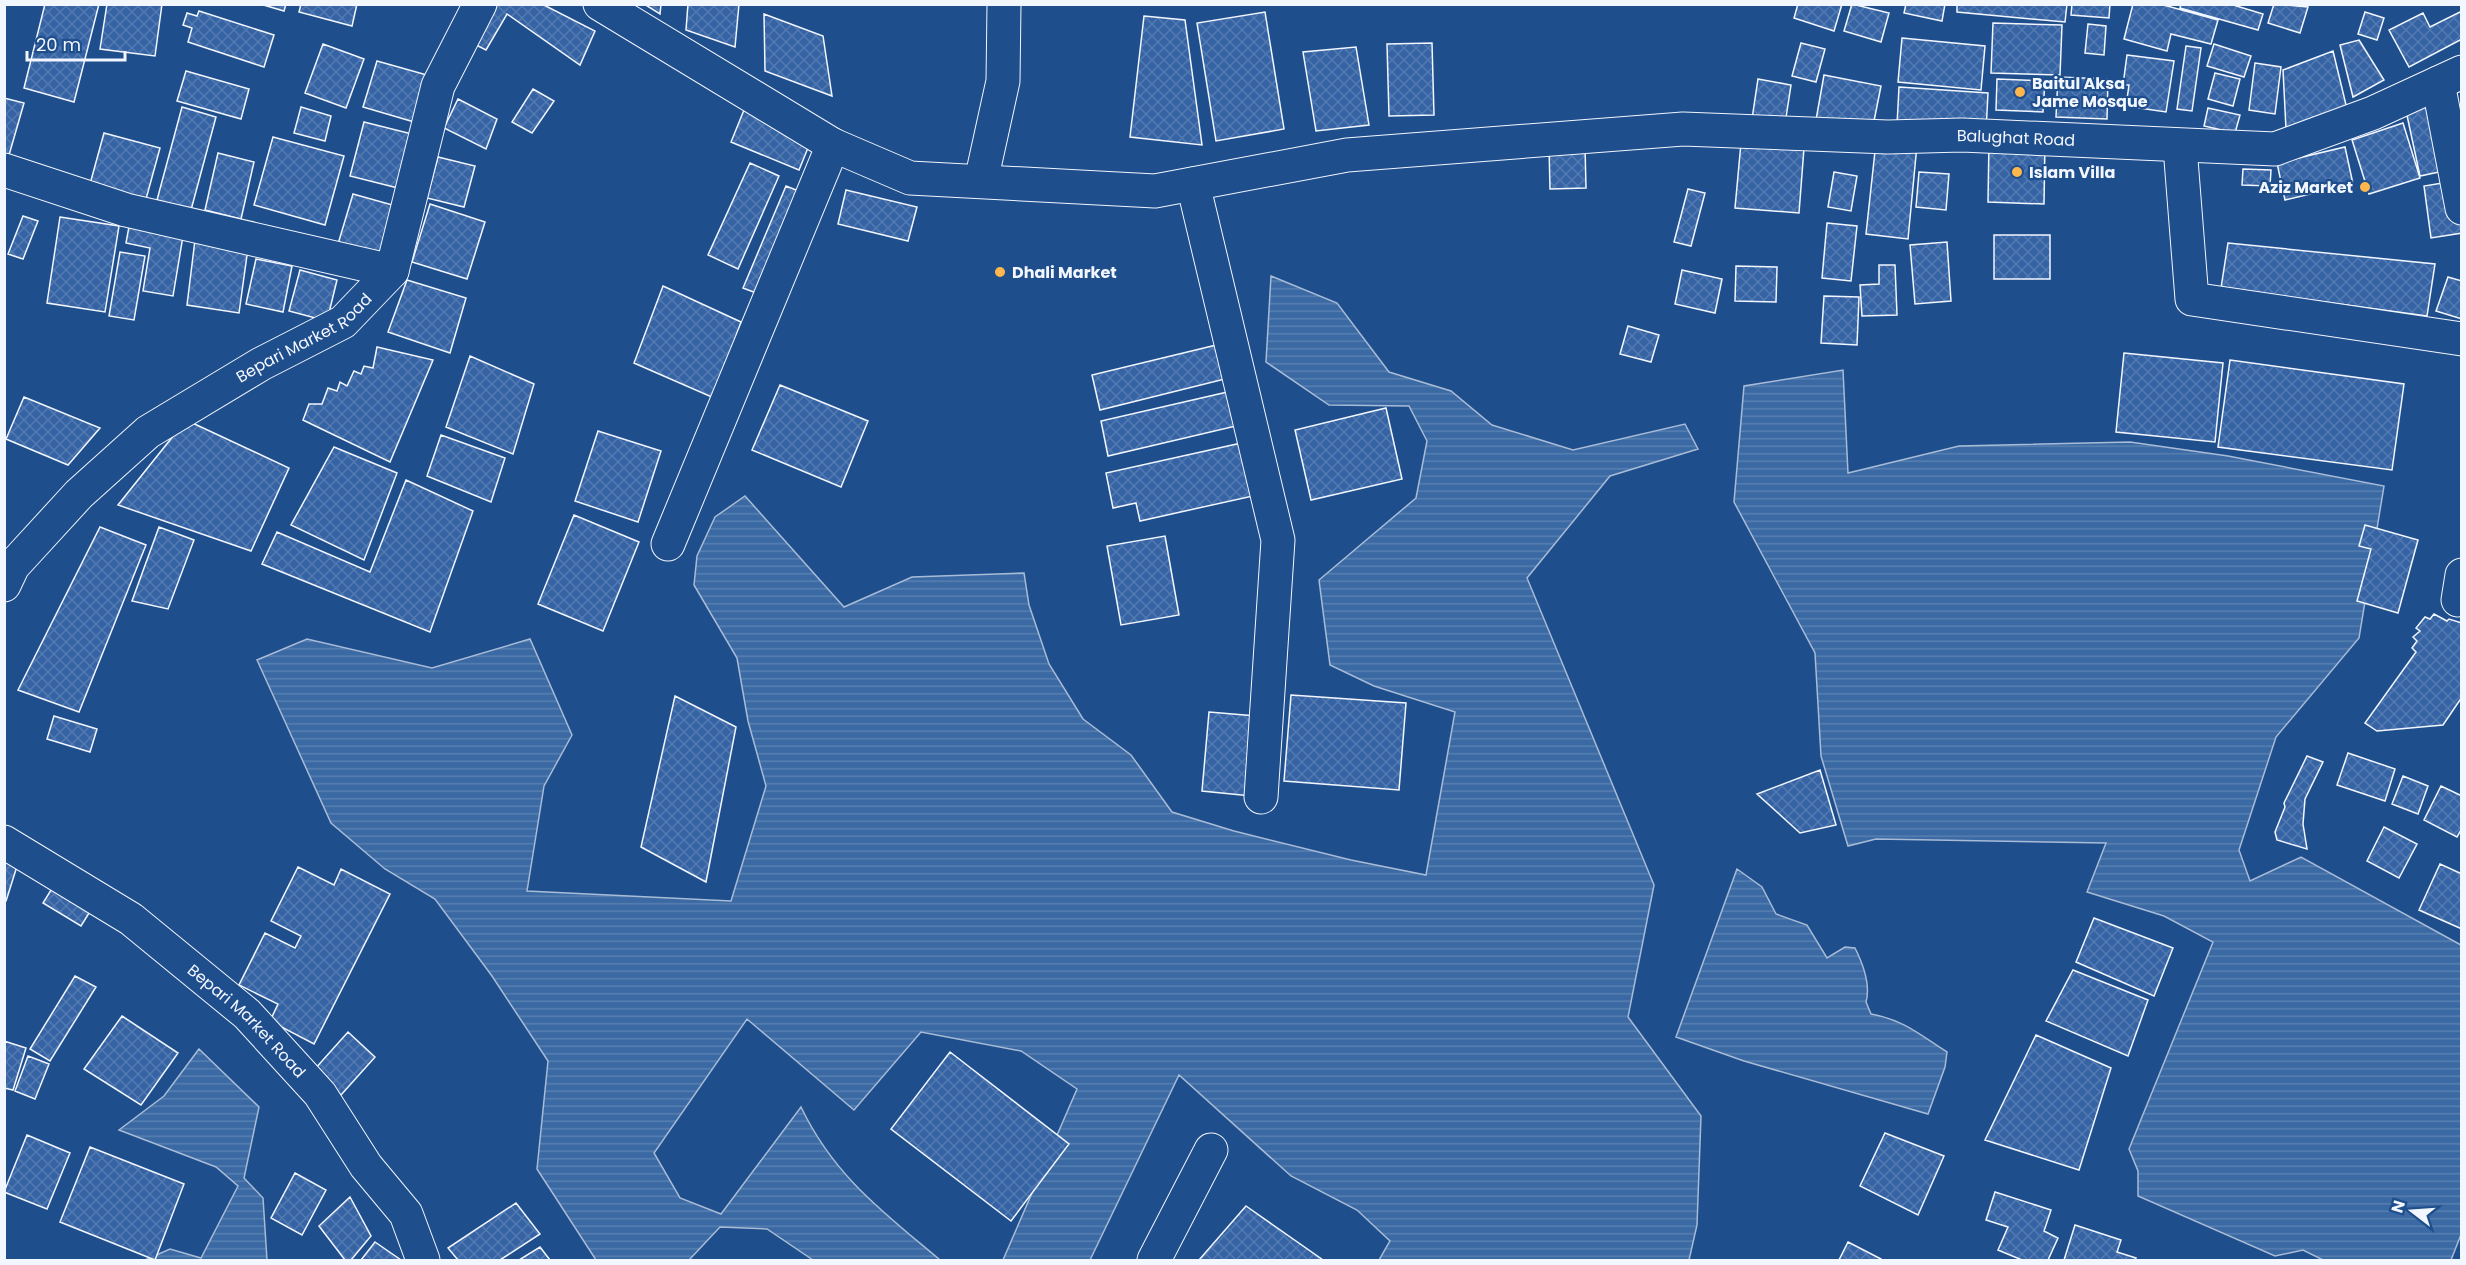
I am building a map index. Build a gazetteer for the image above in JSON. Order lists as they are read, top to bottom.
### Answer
{
  "streets": {
    "street": ["Balughat Road", "Bepari Market Road"]
  },
  "places": [
    "Baitul Aksa Jame Mosque",
    "Islam Villa",
    "Aziz Market",
    "Dhali Market"
  ],
  "scale_bar": "20 m",
  "north": "left"
}
